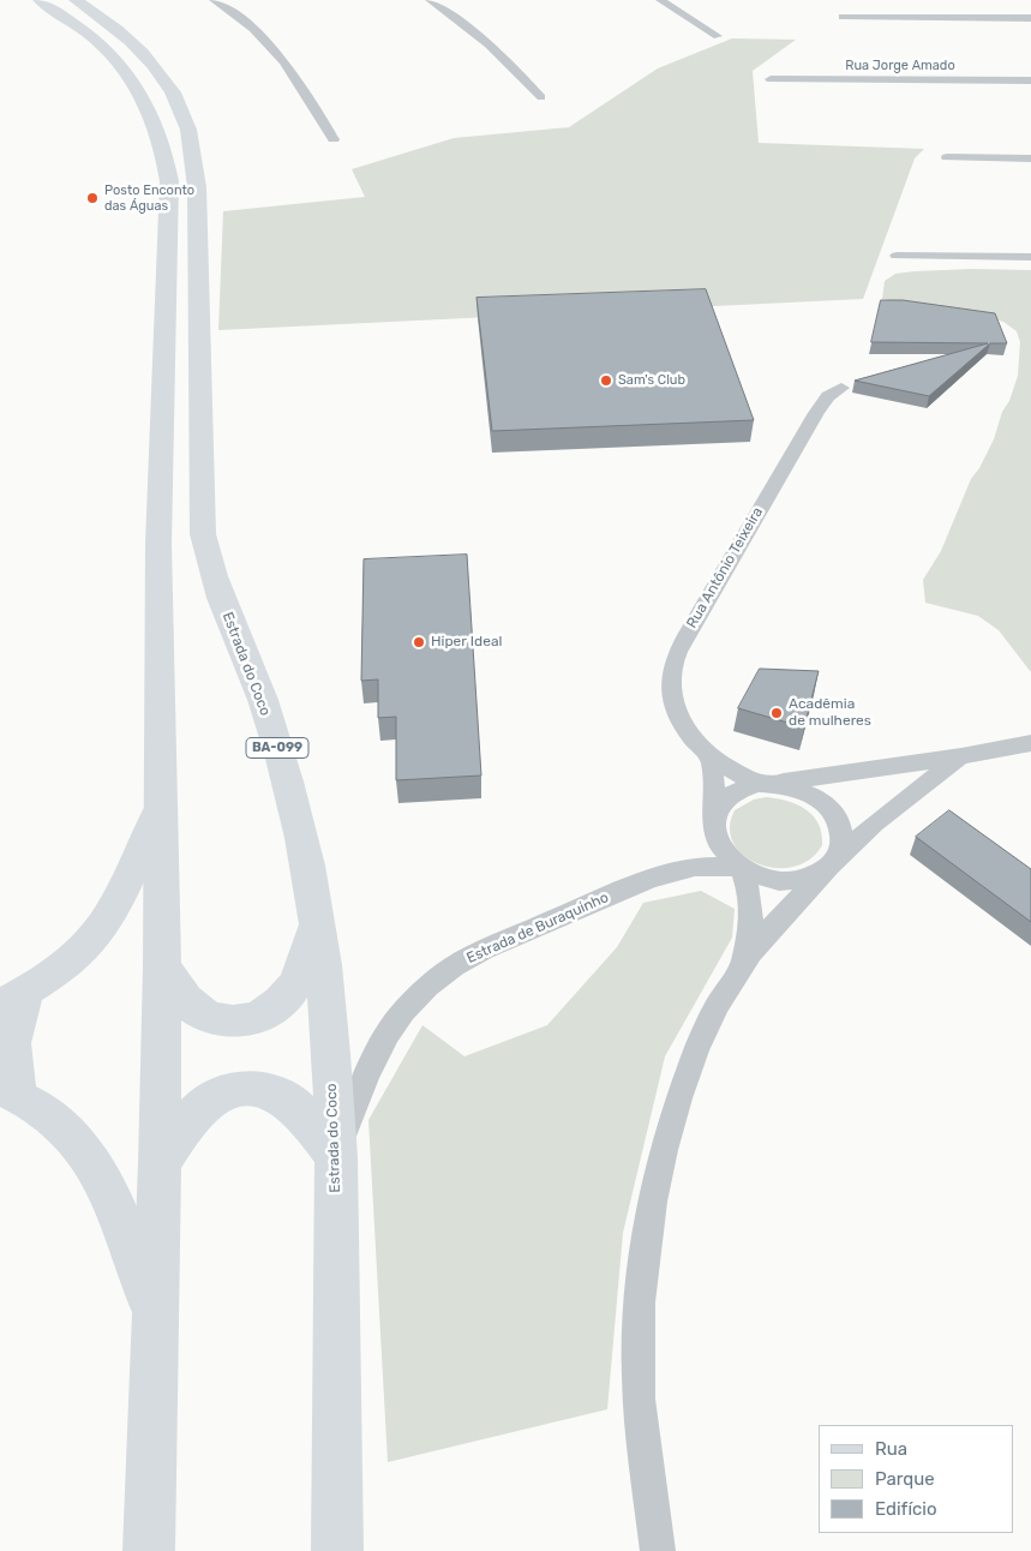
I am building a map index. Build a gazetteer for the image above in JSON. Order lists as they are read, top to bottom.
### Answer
{
  "streets": {
    "highway": ["Estrada do Coco", "BA-099"],
    "street": ["Rua Jorge Amado", "Rua Antônio Teixeira", "Estrada de Buraquinho"]
  },
  "crossings": [
    ["Rua Antônio Teixeira", "Estrada de Buraquinho"],
    ["Estrada do Coco", "Estrada de Buraquinho"]
  ],
  "places": [
    "Posto Enconto das Águas",
    "Sam's Club",
    "Hiper Ideal",
    "Acadêmia de mulheres"
  ],
  "legend": ["Rua", "Parque", "Edifício"]
}
